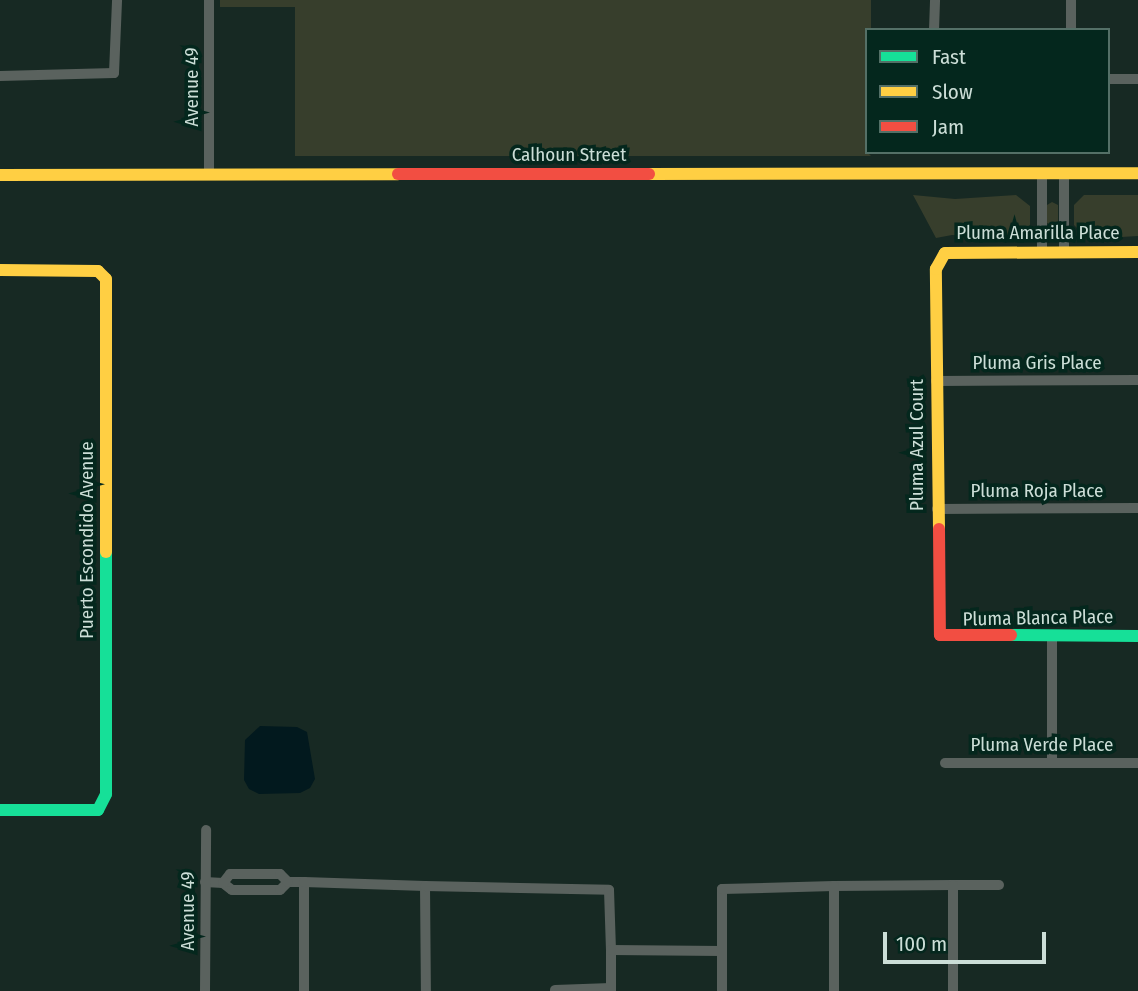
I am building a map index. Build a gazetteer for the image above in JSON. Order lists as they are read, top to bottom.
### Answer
{
  "streets": {
    "street": [
      "Avenue 49",
      "Calhoun Street",
      "Pluma Amarilla Place",
      "Pluma Gris Place",
      "Pluma Azul Court",
      "Pluma Roja Place",
      "Puerto Escondido Avenue",
      "Pluma Blanca Place",
      "Pluma Verde Place"
    ]
  },
  "crossings": [
    ["Avenue 49", "Calhoun Street"],
    ["Pluma Amarilla Place", "Pluma Azul Court"],
    ["Pluma Gris Place", "Pluma Azul Court"],
    ["Pluma Azul Court", "Pluma Roja Place"],
    ["Pluma Azul Court", "Pluma Blanca Place"]
  ],
  "legend": ["Fast", "Slow", "Jam"],
  "scale_bar": "100 m"
}
